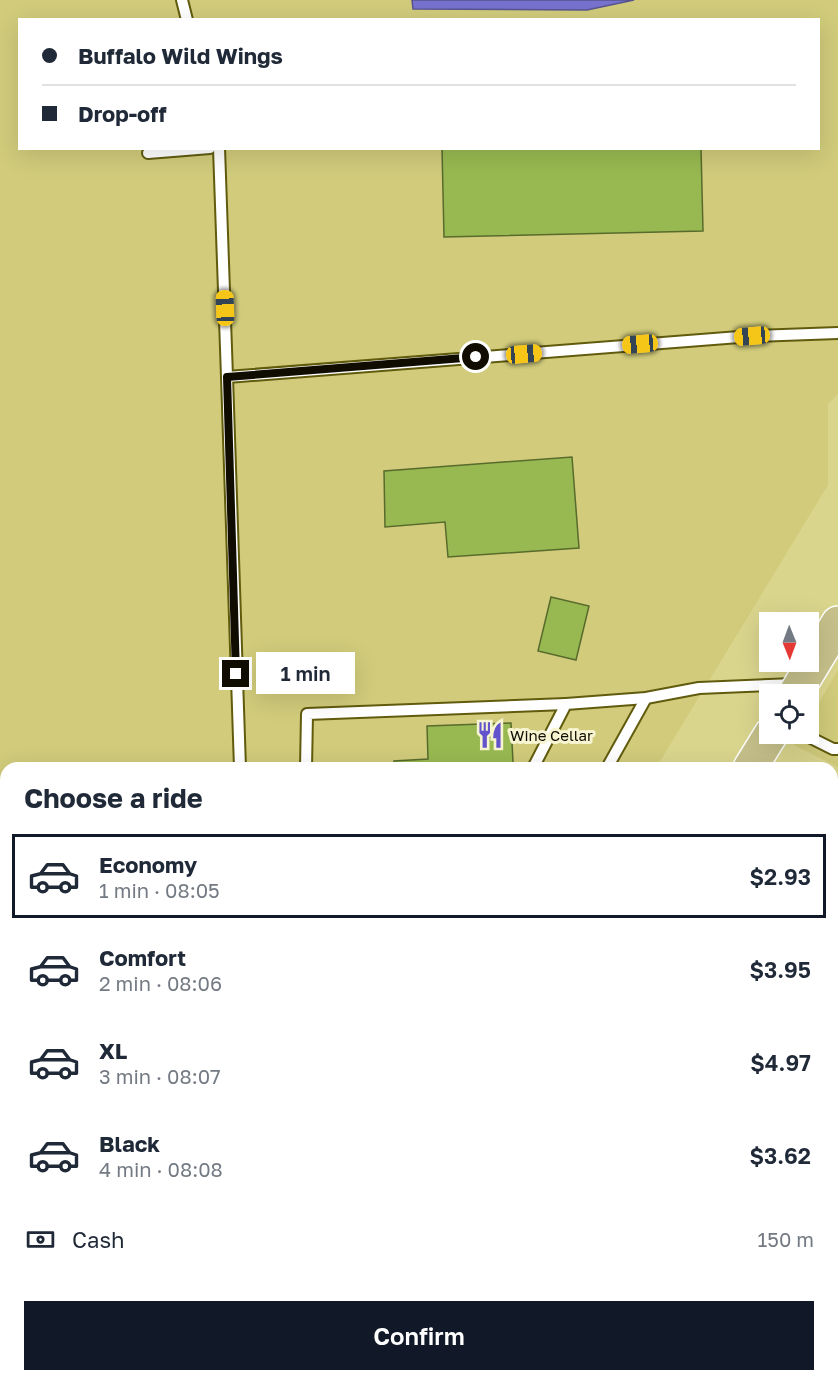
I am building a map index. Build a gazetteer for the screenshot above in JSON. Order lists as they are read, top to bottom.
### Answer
{
  "places": {
    "restaurant": ["Wine Cellar"]
  },
  "north": "bottom",
  "page": {
    "banner": ["Buffalo Wild Wings", "Drop-off"],
    "bubble": "1 min",
    "heading": "Choose a ride",
    "list": [
      {
        "name": "Economy",
        "note": "1 min · 08:05",
        "value": "$2.93"
      },
      {
        "name": "Comfort",
        "note": "2 min · 08:06",
        "value": "$3.95"
      },
      {
        "name": "XL",
        "note": "3 min · 08:07",
        "value": "$4.97"
      },
      {
        "name": "Black",
        "note": "4 min · 08:08",
        "value": "$3.62"
      }
    ],
    "pay": ["Cash", "150 m"],
    "buttons": "Confirm"
  }
}
